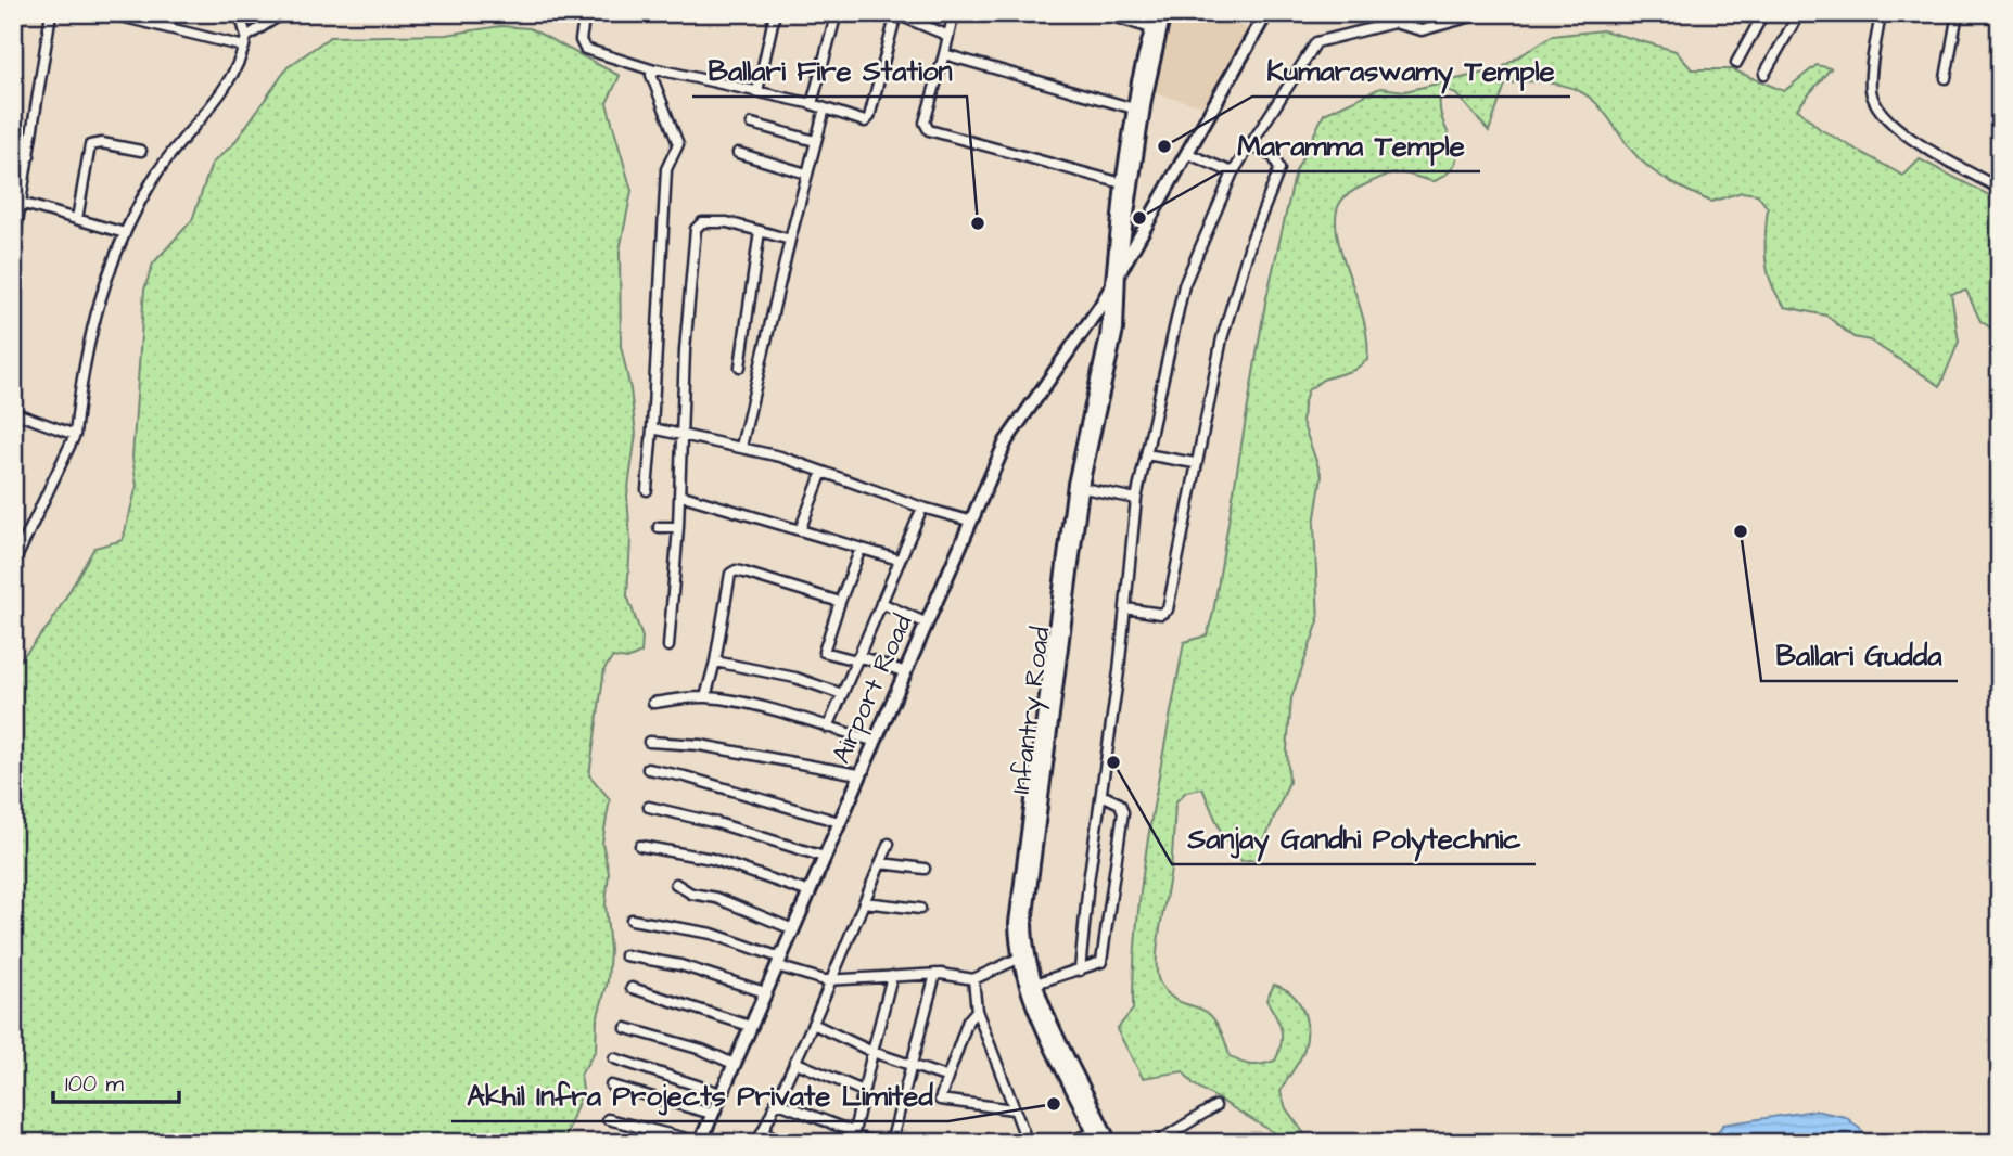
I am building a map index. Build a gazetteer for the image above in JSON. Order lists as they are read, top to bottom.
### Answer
{
  "streets": {
    "street": ["Airport Road", "Infantry Road"]
  },
  "crossings": [
    ["Airport Road", "Infantry Road"]
  ],
  "places": [
    "Kumaraswamy Temple",
    "Maramma Temple",
    "Ballari Fire Station",
    "Ballari Gudda",
    "Sanjay Gandhi Polytechnic",
    "Akhil Infra Projects Private Limited"
  ],
  "scale_bar": "100 m"
}
